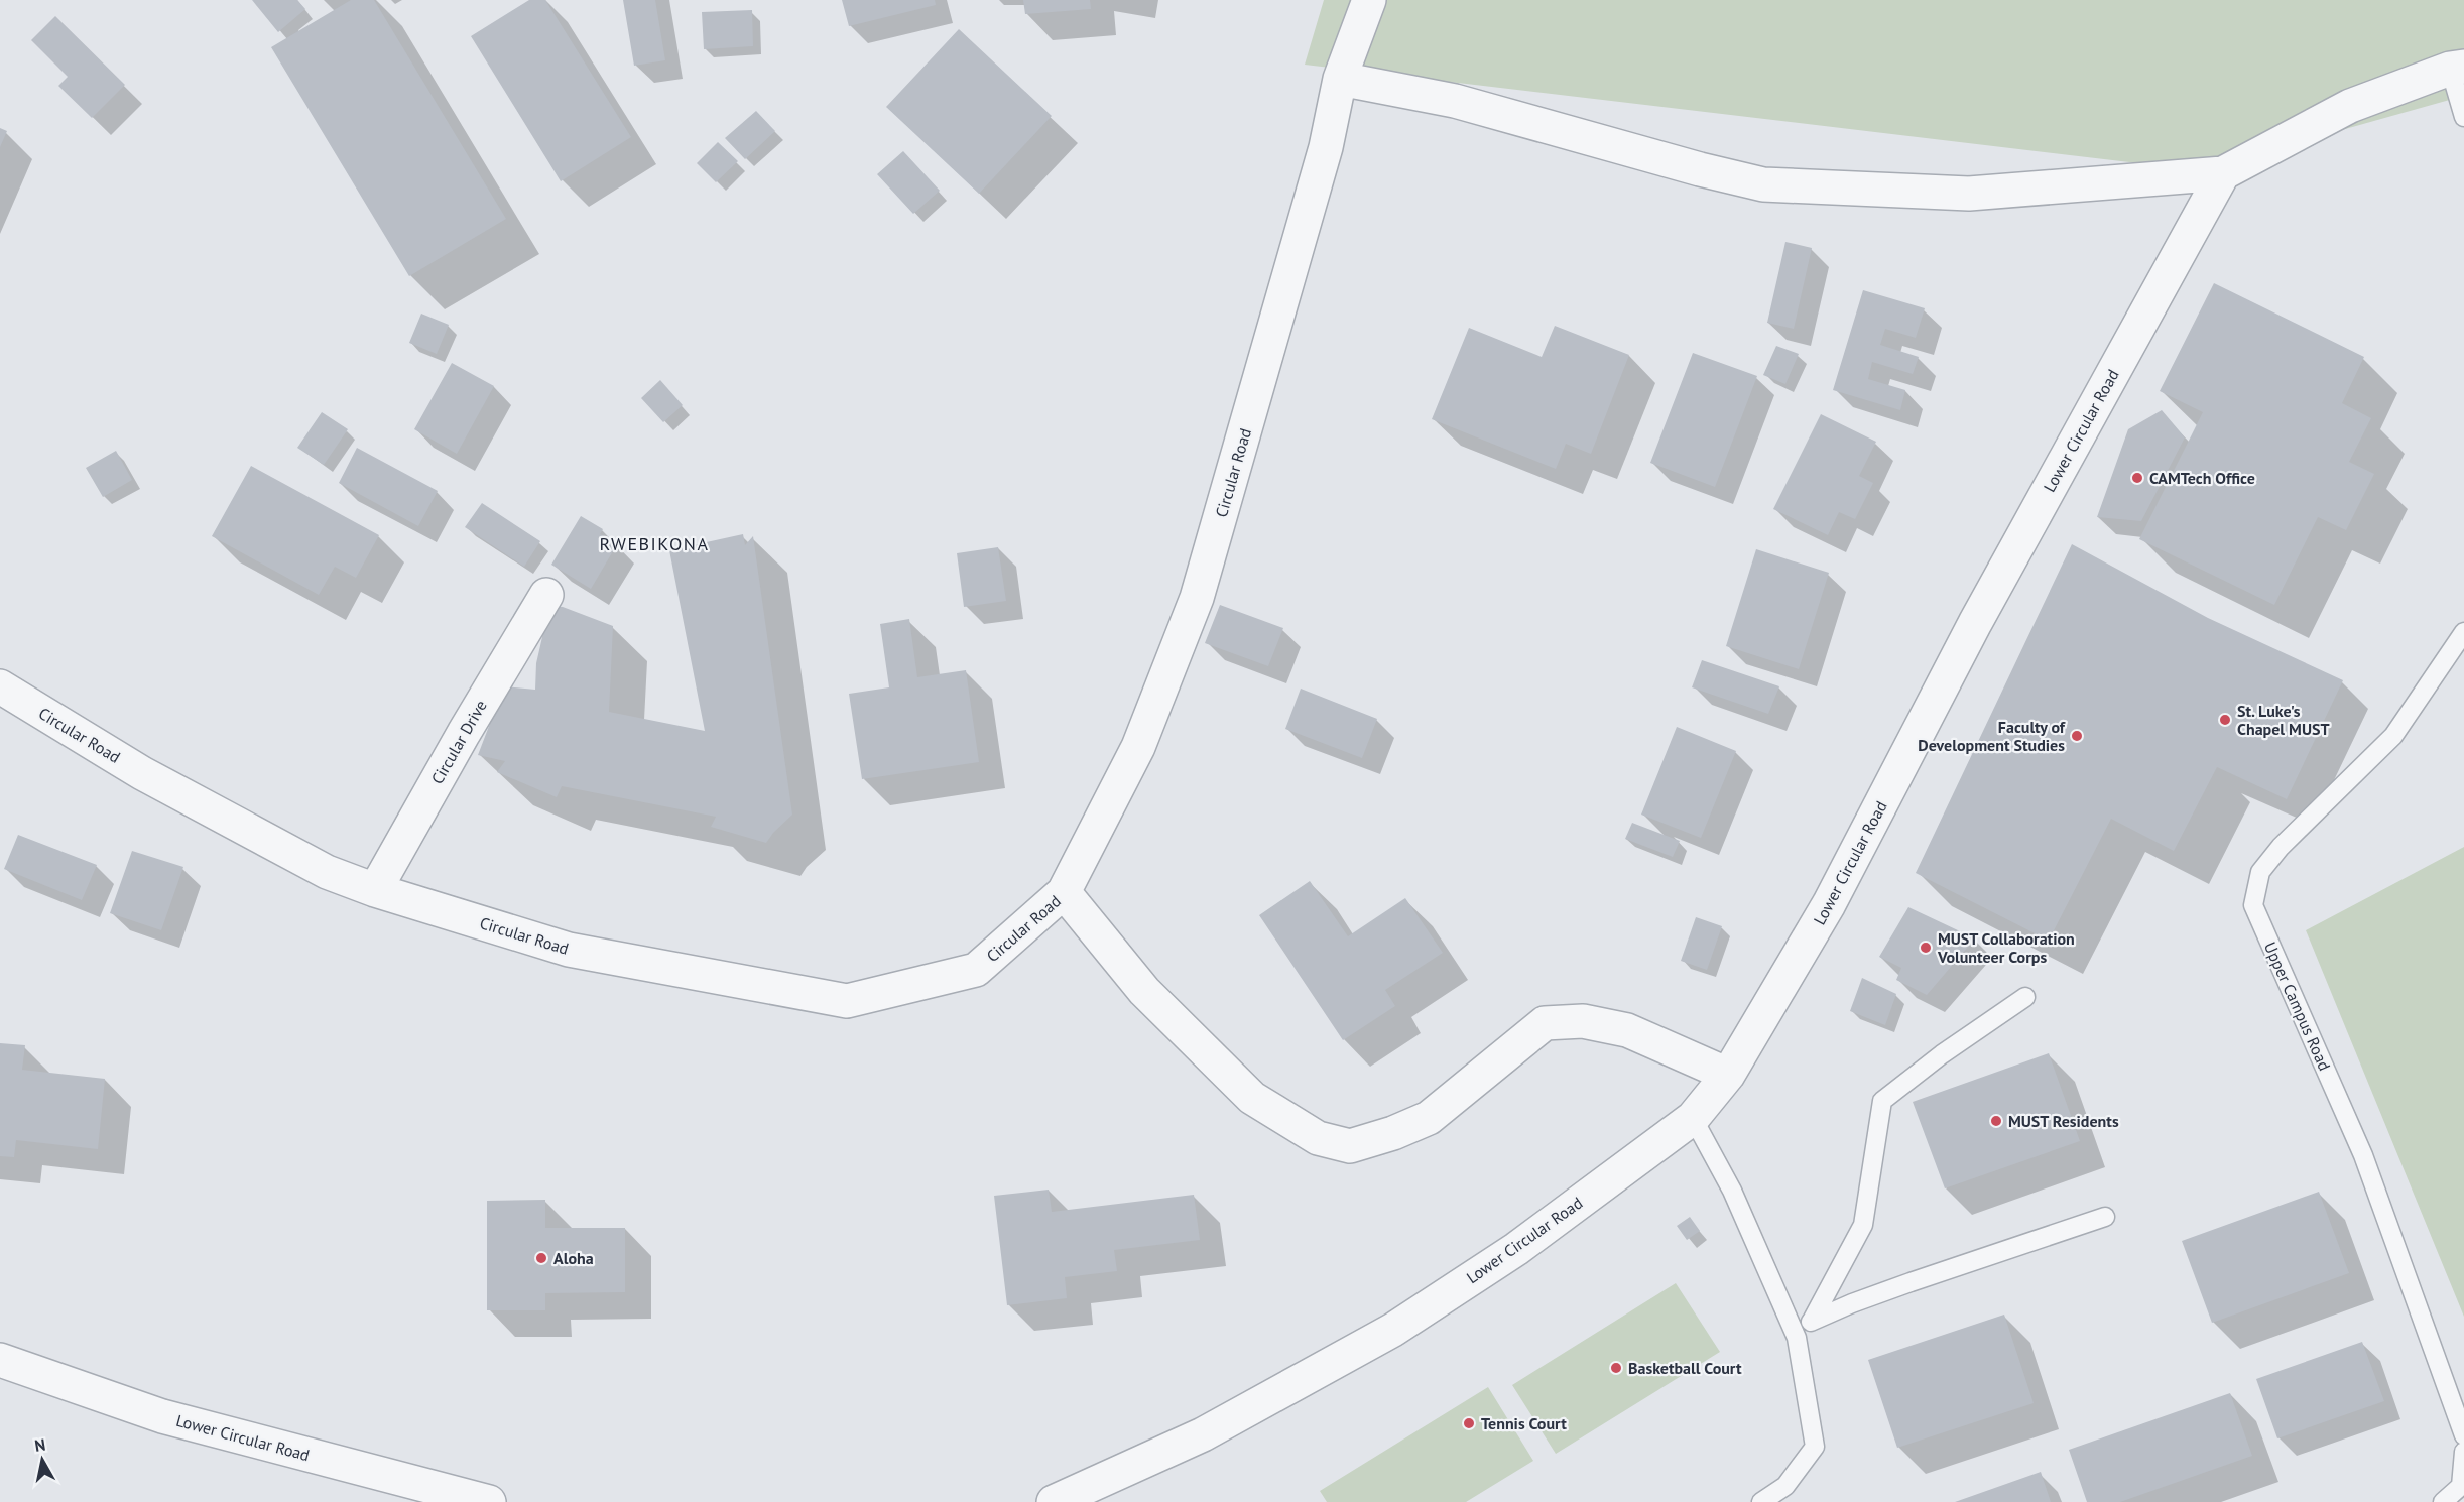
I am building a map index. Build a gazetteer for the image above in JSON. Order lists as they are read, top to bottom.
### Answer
{
  "streets": {
    "street": ["Lower Circular Road", "Circular Road", "Circular Drive"],
    "lane": ["Upper Campus Road"]
  },
  "crossings": [
    ["Circular Road", "Circular Drive"]
  ],
  "districts": ["RWEBIKONA"],
  "places": [
    "CAMTech Office",
    "St. Luke's Chapel MUST",
    "Faculty of Development Studies",
    "MUST Collaboration Volunteer Corps",
    "MUST Residents",
    "Aloha",
    "Basketball Court",
    "Tennis Court"
  ],
  "north": "top"
}
